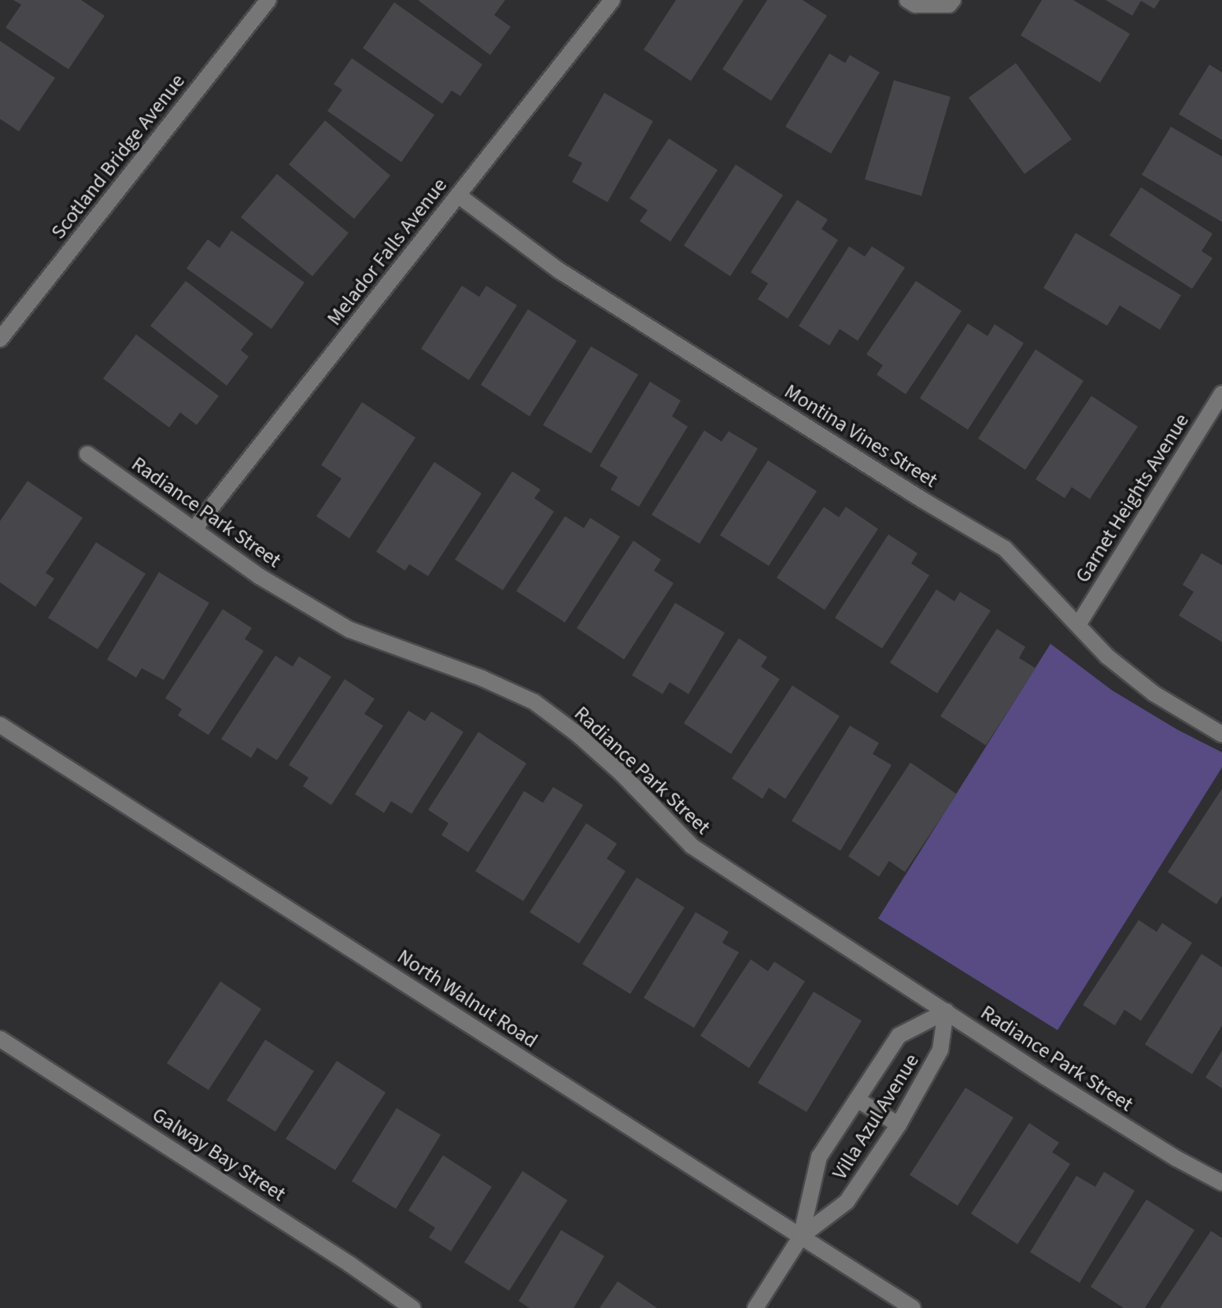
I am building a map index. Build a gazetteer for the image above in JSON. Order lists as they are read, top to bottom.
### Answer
{
  "streets": {
    "street": [
      "Scotland Bridge Avenue",
      "Melador Falls Avenue",
      "Montina Vines Street",
      "Garnet Heights Avenue",
      "Radiance Park Street",
      "North Walnut Road",
      "Villa Azul Avenue",
      "Galway Bay Street"
    ]
  },
  "crossings": [
    ["Melador Falls Avenue", "Montina Vines Street"],
    ["Melador Falls Avenue", "Radiance Park Street"],
    ["Montina Vines Street", "Garnet Heights Avenue"],
    ["Radiance Park Street", "Villa Azul Avenue"],
    ["North Walnut Road", "Villa Azul Avenue"]
  ]
}
